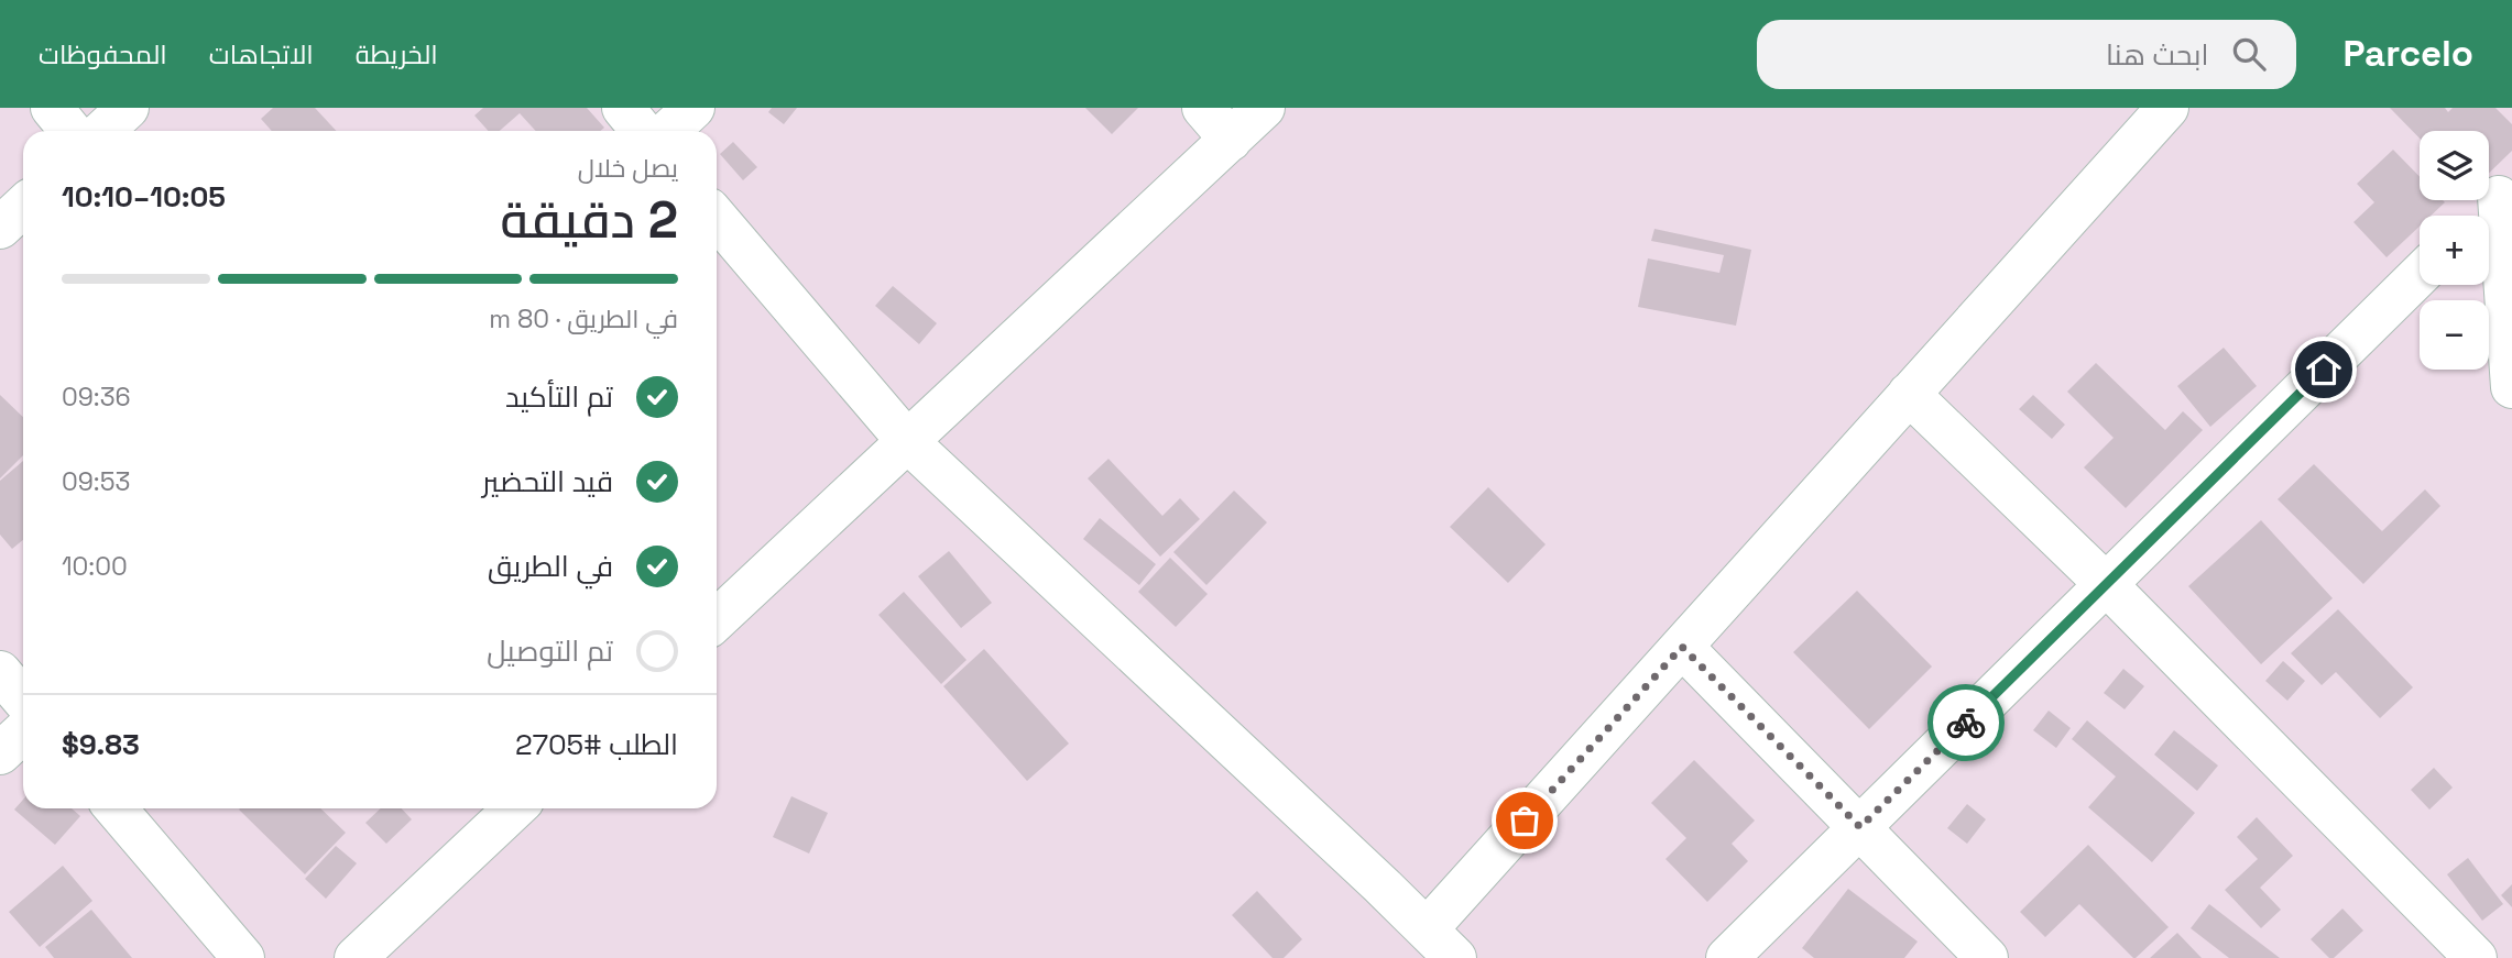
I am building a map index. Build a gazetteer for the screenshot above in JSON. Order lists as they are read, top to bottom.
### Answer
{
  "page": {
    "header": "Parcelo",
    "search": "ابحث هنا",
    "nav": ["الخريطة", "الاتجاهات", "المحفوظات"],
    "map_buttons": ["+", "−"],
    "heading": ["2 دقيقة", "يصل خلال", "10:05–10:10"],
    "panel": ["الطلب #2705", "$9.83"],
    "bar": "في الطريق · 80 m",
    "list": [
      ["تم التأكيد", "09:36"],
      ["قيد التحضير", "09:53"],
      ["في الطريق", "10:00"],
      "تم التوصيل"
    ]
  }
}
